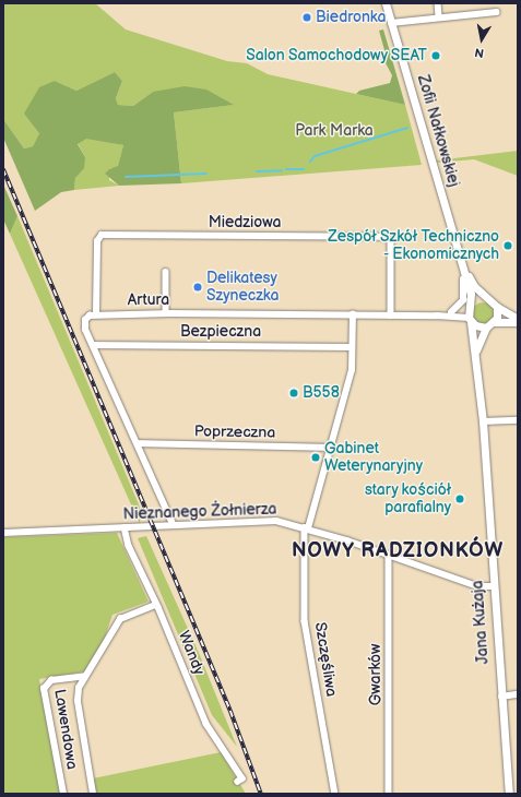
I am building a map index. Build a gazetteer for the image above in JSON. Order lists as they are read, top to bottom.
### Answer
{
  "streets": {
    "street": [
      "Zofii Nałkowskiej",
      "Miedziowa",
      "Artura",
      "Bezpieczna",
      "Poprzeczna",
      "Nieznanego Żołnierza",
      "Jana Kużaja",
      "Wandy",
      "Szczęśliwa",
      "Gwarków",
      "Lawendowa"
    ]
  },
  "crossings": [
    ["Miedziowa", "Artura"],
    ["Artura", "Jana Kużaja"],
    ["Artura", "Szczęśliwa"],
    ["Poprzeczna", "Szczęśliwa"],
    ["Nieznanego Żołnierza", "Jana Kużaja"],
    ["Nieznanego Żołnierza", "Wandy"],
    ["Nieznanego Żołnierza", "Szczęśliwa"],
    ["Nieznanego Żołnierza", "Gwarków"],
    ["Wandy", "Lawendowa"]
  ],
  "districts": ["NOWY RADZIONKÓW"],
  "parks": ["Park Marka"],
  "places": [
    "Biedronka",
    "Salon Samochodowy SEAT",
    "Zespół Szkół Techniczno - Ekonomicznych",
    "Delikatesy Szyneczka",
    "B558",
    "Gabinet Weterynaryjny",
    "stary kościół parafialny"
  ],
  "north": "bottom"
}
